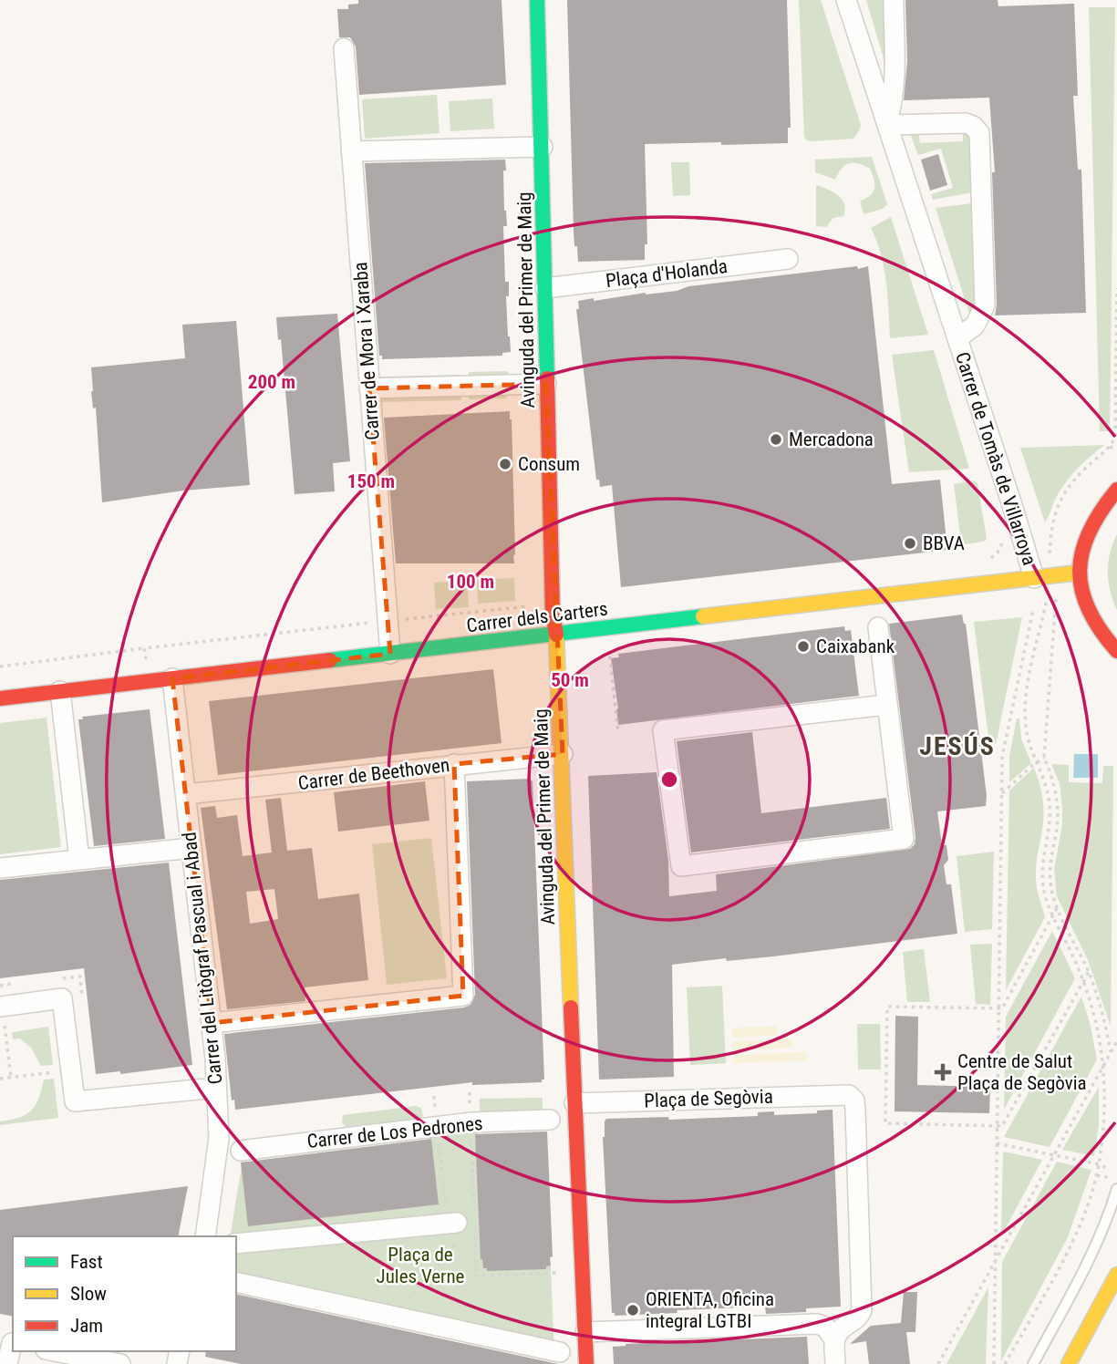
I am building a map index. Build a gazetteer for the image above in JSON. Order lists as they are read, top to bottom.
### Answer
{
  "streets": {
    "street": [
      "Plaça d'Holanda",
      "Avinguda del Primer de Maig",
      "Carrer de Mora i Xaraba",
      "Carrer de Tomàs de Villarroya",
      "Carrer dels Carters",
      "Carrer de Beethoven",
      "Carrer del Litògraf Pascual i Abad",
      "Plaça de Segòvia",
      "Carrer de Los Pedrones"
    ]
  },
  "crossings": [
    ["Plaça d'Holanda", "Avinguda del Primer de Maig"],
    ["Avinguda del Primer de Maig", "Carrer dels Carters"],
    ["Avinguda del Primer de Maig", "Carrer de Beethoven"],
    ["Avinguda del Primer de Maig", "Plaça de Segòvia"],
    ["Carrer de Mora i Xaraba", "Carrer dels Carters"],
    ["Carrer de Tomàs de Villarroya", "Carrer dels Carters"],
    ["Carrer dels Carters", "Carrer del Litògraf Pascual i Abad"],
    ["Carrer de Beethoven", "Carrer del Litògraf Pascual i Abad"]
  ],
  "districts": ["JESÚS"],
  "parks": ["Plaça de Jules Verne"],
  "places": {
    "other": [
      "Mercadona",
      "Consum",
      "BBVA",
      "Caixabank",
      "ORIENTA, Oficina integral LGTBI"
    ],
    "health": ["Centre de Salut Plaça de Segòvia"]
  },
  "legend": ["Fast", "Slow", "Jam"],
  "rings": [
    "200 m",
    "150 m",
    "100 m",
    "50 m"
  ]
}
